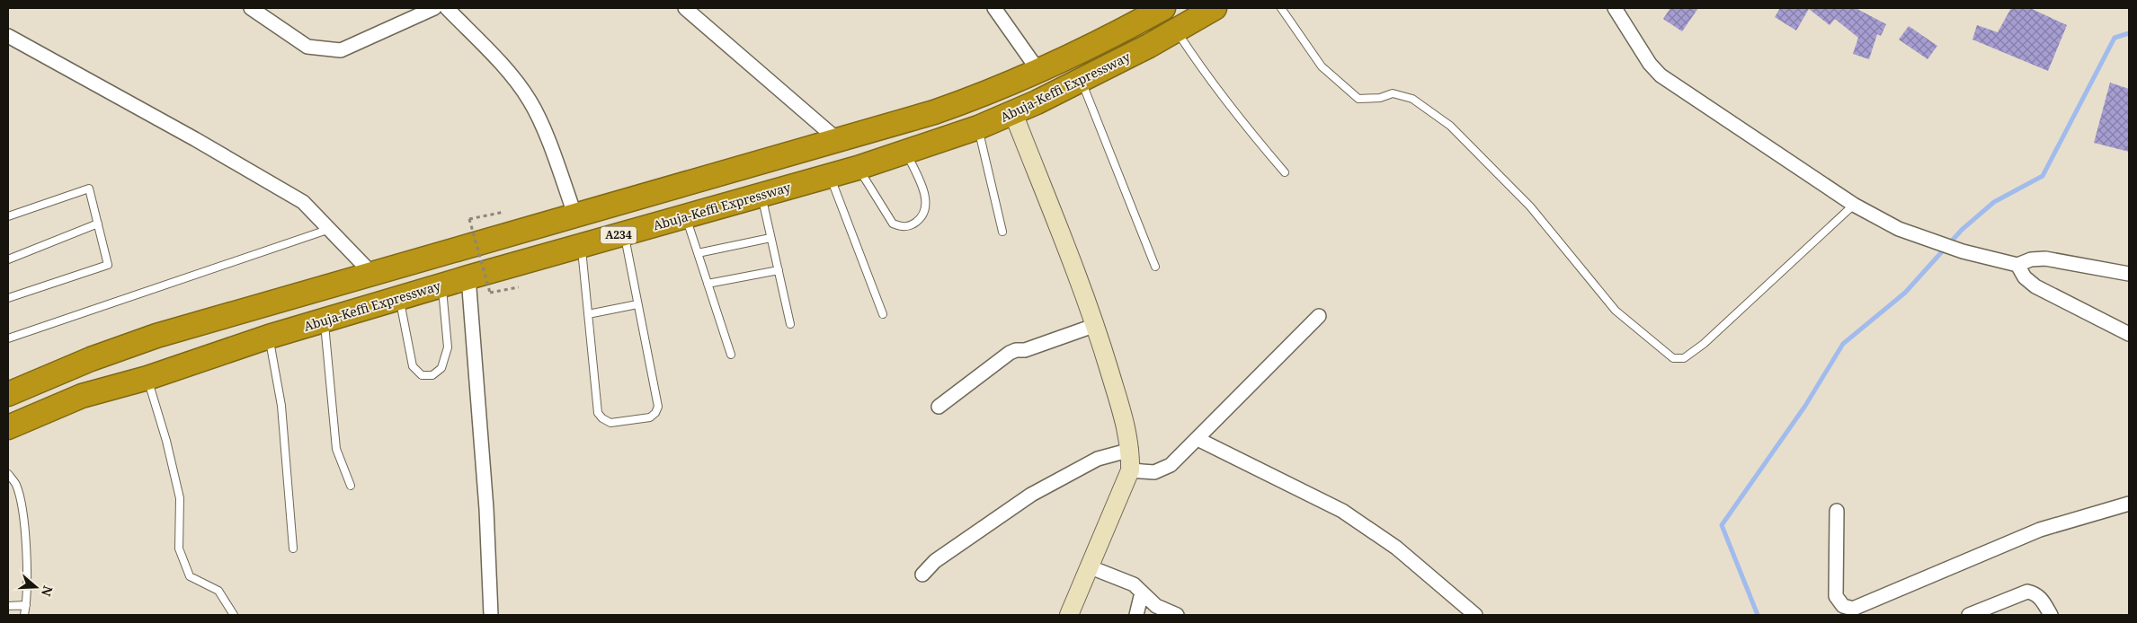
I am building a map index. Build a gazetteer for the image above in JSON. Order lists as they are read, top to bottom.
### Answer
{
  "streets": {
    "highway": ["Abuja-Keffi Expressway", "A234"]
  },
  "north": "right"
}
